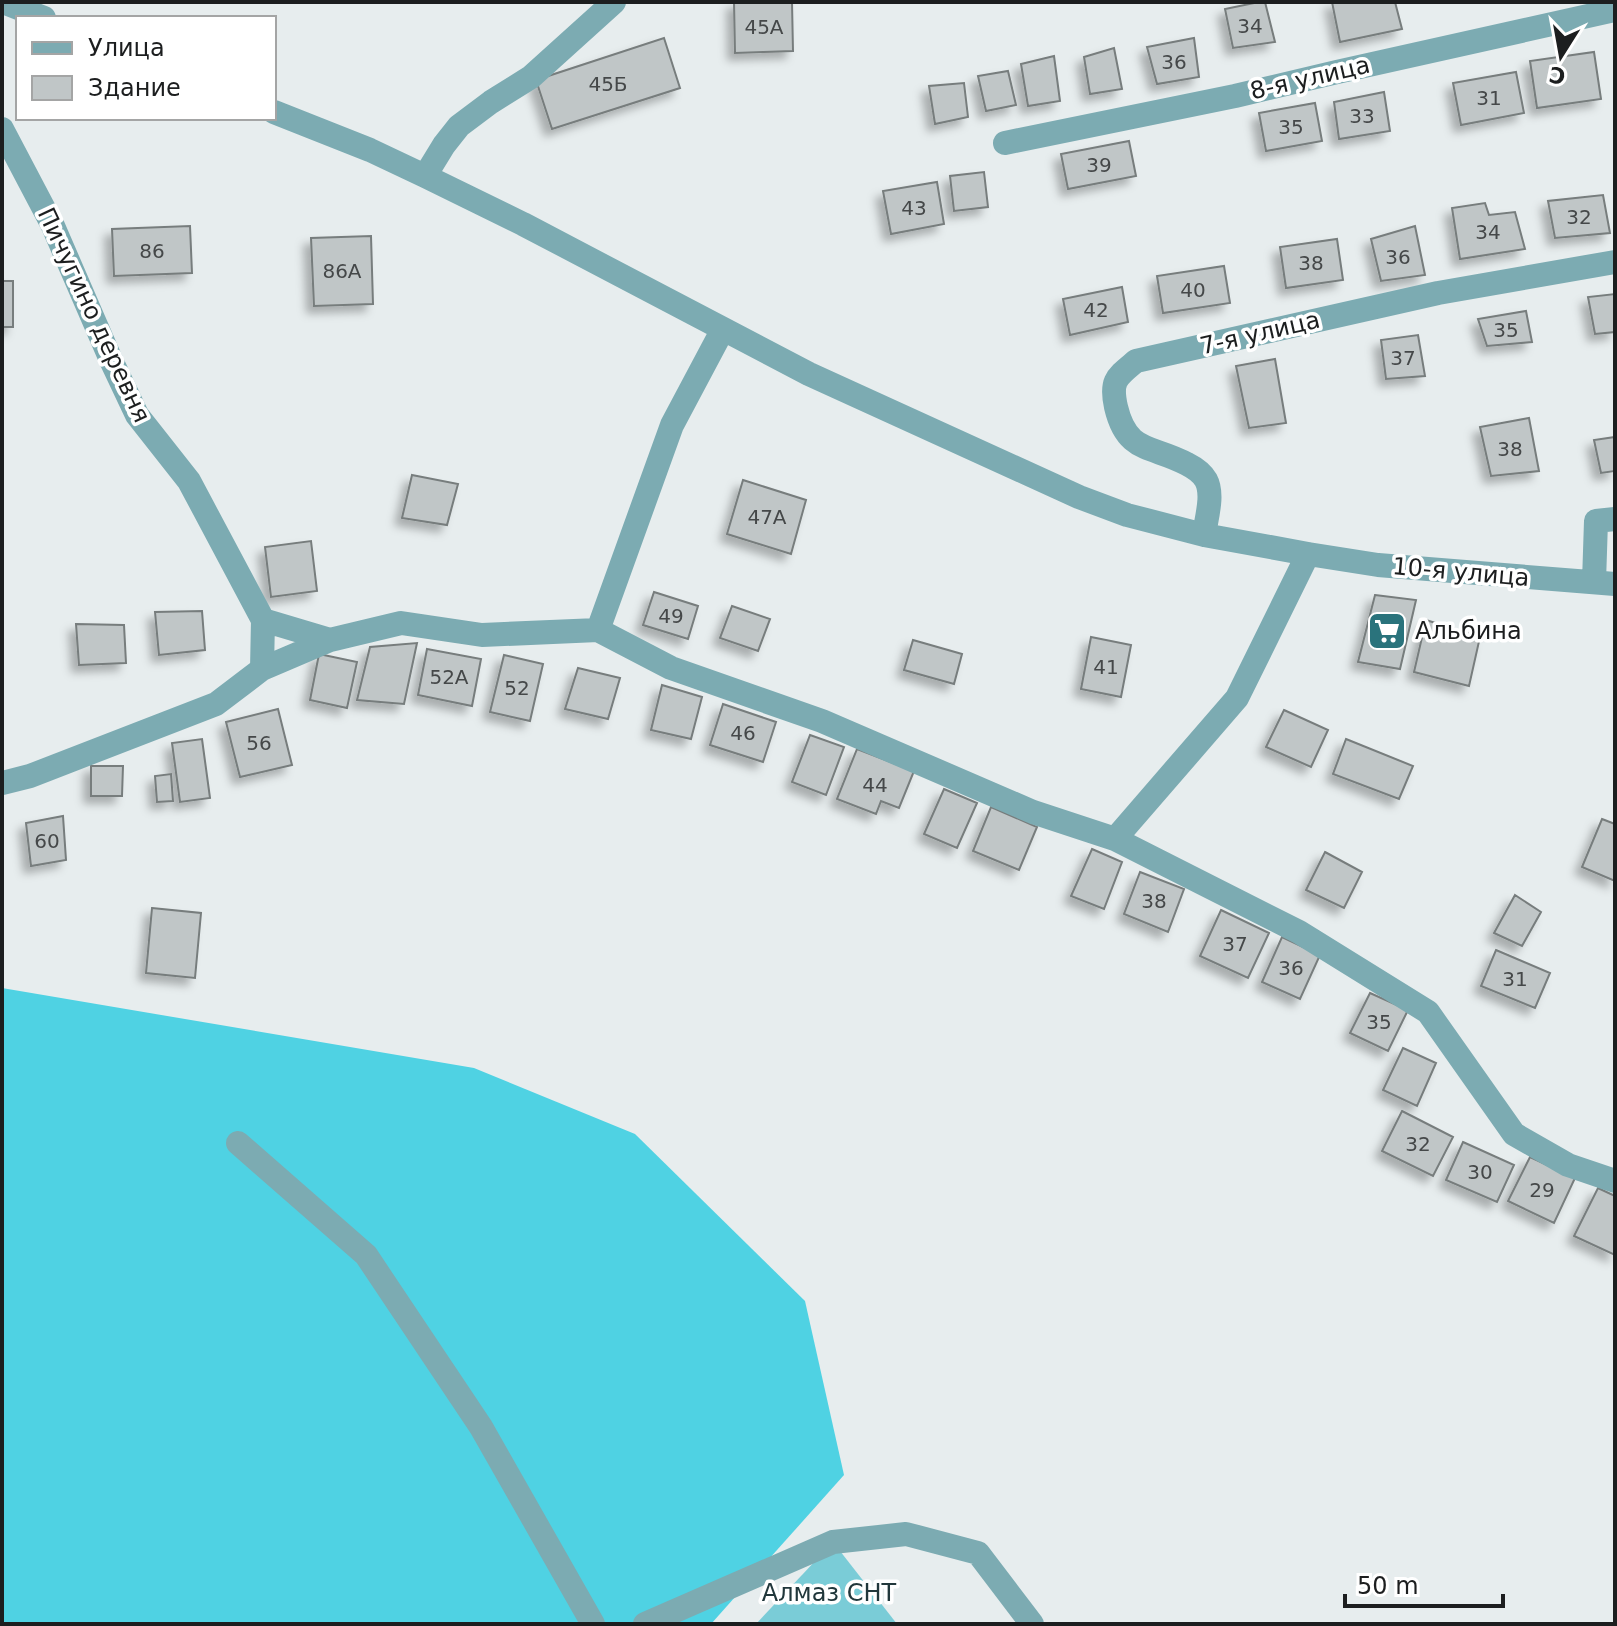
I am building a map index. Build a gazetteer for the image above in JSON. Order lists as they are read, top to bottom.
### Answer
{
  "streets": {
    "street": [
      "8-я улица",
      "Пичугино деревня",
      "7-я улица",
      "10-я улица"
    ]
  },
  "crossings": [
    ["7-я улица", "10-я улица"]
  ],
  "parks": ["Алмаз СНТ"],
  "places": {
    "supermarket": ["Альбина"]
  },
  "house_numbers": [
    "34",
    "45А",
    "36",
    "45Б",
    "31",
    "33",
    "35",
    "39",
    "43",
    "32",
    "34",
    "86",
    "36",
    "38",
    "86А",
    "40",
    "42",
    "35",
    "37",
    "38",
    "47А",
    "49",
    "41",
    "52А",
    "52",
    "46",
    "56",
    "44",
    "60",
    "38",
    "37",
    "36",
    "31",
    "35",
    "32",
    "30",
    "29"
  ],
  "legend": ["Улица", "Здание"],
  "scale_bar": "50 m",
  "north": "bottom"
}
